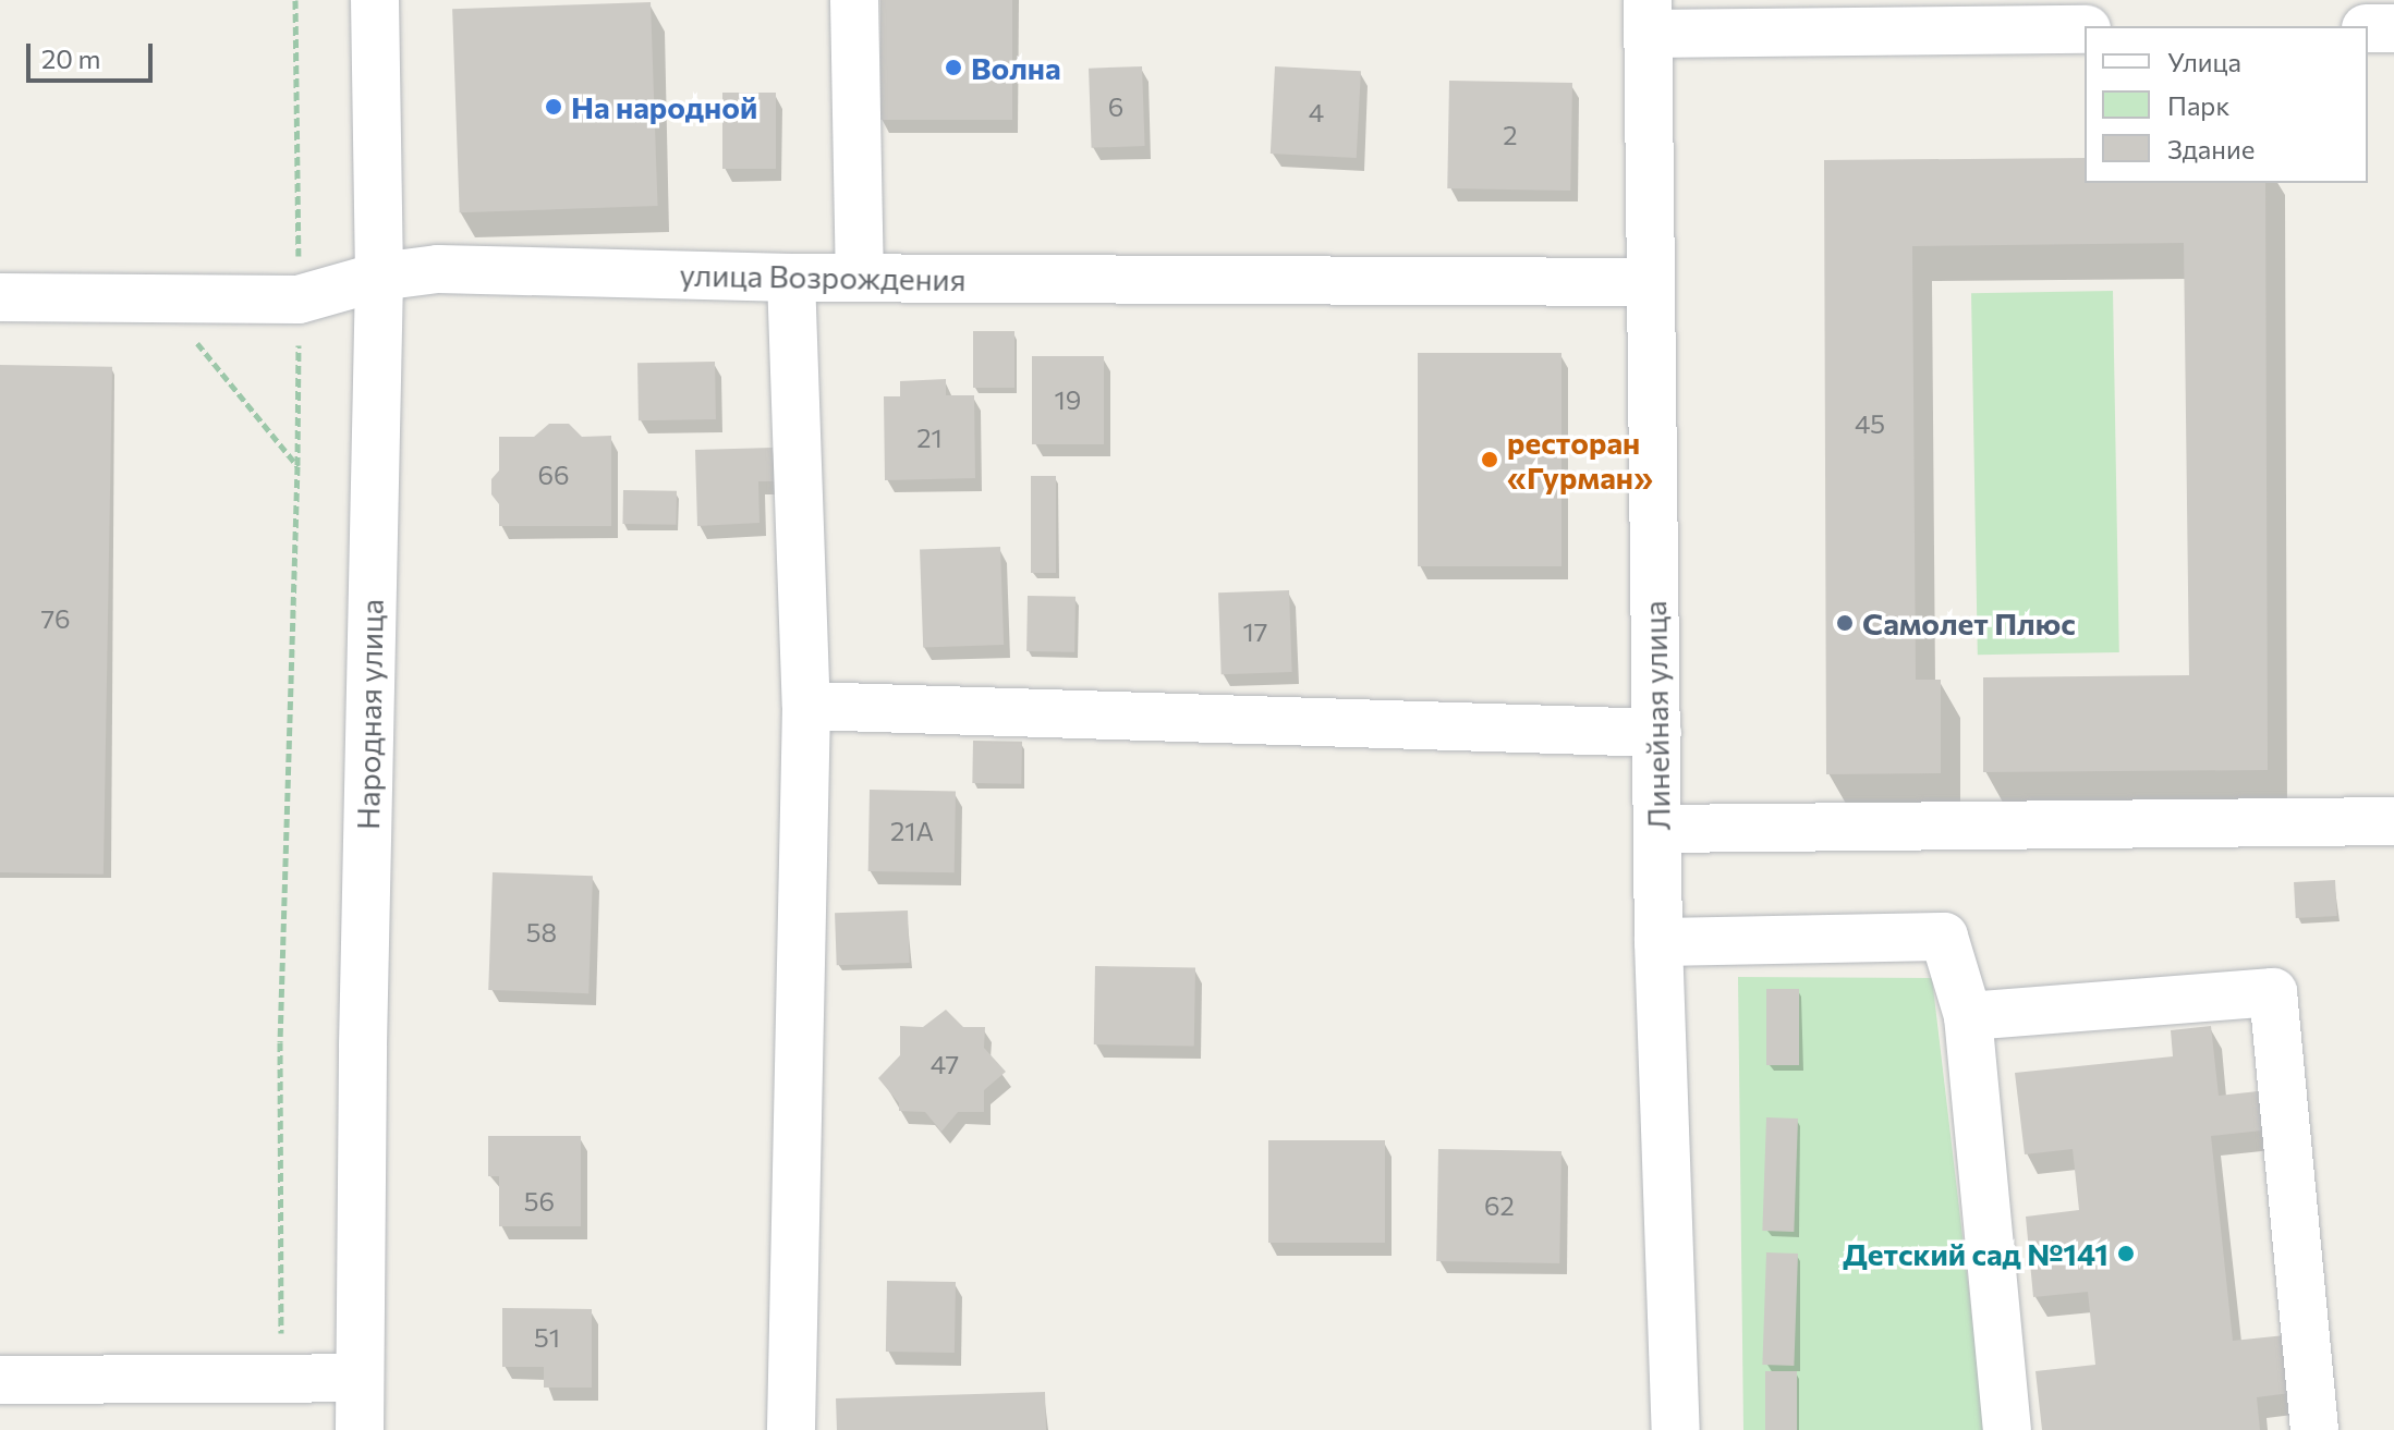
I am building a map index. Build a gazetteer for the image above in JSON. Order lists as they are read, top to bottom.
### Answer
{
  "streets": {
    "street": ["улица Возрождения", "Народная улица", "Линейная улица"]
  },
  "crossings": [
    ["улица Возрождения", "Народная улица"],
    ["улица Возрождения", "Линейная улица"]
  ],
  "places": [
    "Волна",
    "На народной",
    "ресторан «Гурман»",
    "Самолет Плюс",
    "Детский сад №141"
  ],
  "house_numbers": [
    "6",
    "4",
    "2",
    "19",
    "45",
    "21",
    "66",
    "76",
    "17",
    "21А",
    "58",
    "47",
    "56",
    "62",
    "51"
  ],
  "legend": ["Улица", "Парк", "Здание"],
  "scale_bar": "20 m"
}
